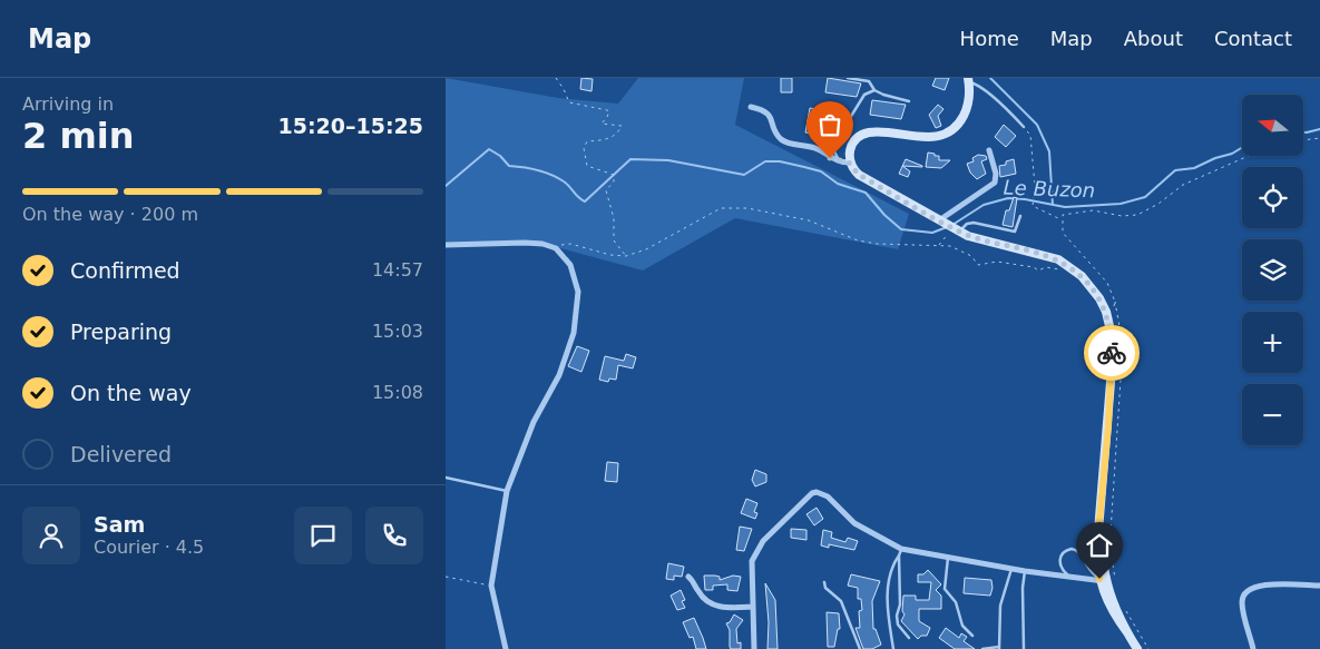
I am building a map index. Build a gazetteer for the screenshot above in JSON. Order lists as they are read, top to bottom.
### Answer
{
  "water": ["Le Buzon"],
  "north": "left",
  "page": {
    "header": "Map",
    "nav": [
      "Home",
      "Map",
      "About",
      "Contact"
    ],
    "heading": ["2 min", "Arriving in", "15:20–15:25"],
    "panel": ["Sam", "Courier · 4.5"],
    "map_buttons": ["+", "−"],
    "bar": "On the way · 200 m",
    "list": [
      ["Confirmed", "14:57"],
      ["Preparing", "15:03"],
      ["On the way", "15:08"],
      "Delivered"
    ]
  }
}
